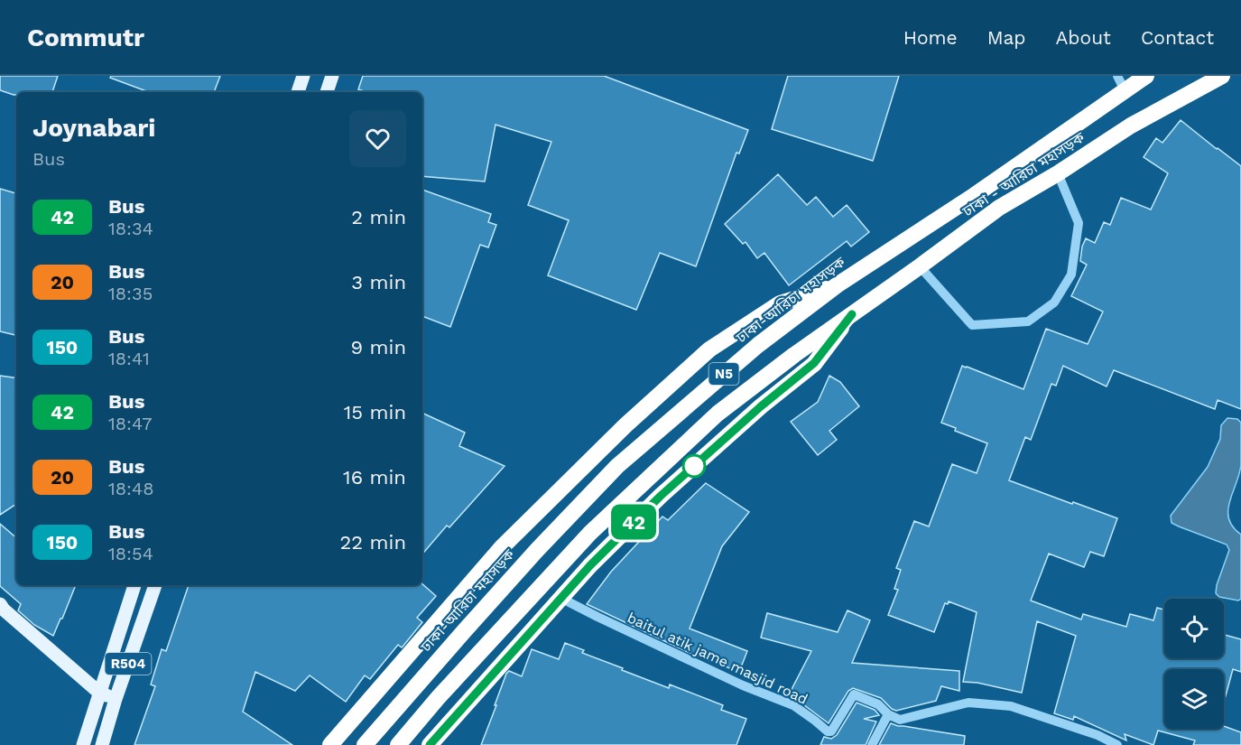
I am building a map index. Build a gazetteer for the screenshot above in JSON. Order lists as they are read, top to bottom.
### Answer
{
  "streets": {
    "highway": ["ঢাকা - আরিচা মহাসড়ক", "ঢাকা-আরিচা মহাসড়ক", "N5"],
    "main road": ["R504"],
    "street": ["baitul atik jame masjid road"]
  },
  "crossings": [
    ["ঢাকা - আরিচা মহাসড়ক", "N5"]
  ],
  "lines": ["bus line 42"],
  "page": {
    "header": "Commutr",
    "nav": [
      "Home",
      "Map",
      "About",
      "Contact"
    ],
    "on_map": "42",
    "heading": ["Joynabari", "Bus"],
    "list": [
      {
        "mark": "42",
        "name": "Bus",
        "note": "18:34",
        "value": "2 min"
      },
      {
        "mark": "20",
        "name": "Bus",
        "note": "18:35",
        "value": "3 min"
      },
      {
        "mark": "150",
        "name": "Bus",
        "note": "18:41",
        "value": "9 min"
      },
      {
        "mark": "42",
        "name": "Bus",
        "note": "18:47",
        "value": "15 min"
      },
      {
        "mark": "20",
        "name": "Bus",
        "note": "18:48",
        "value": "16 min"
      },
      {
        "mark": "150",
        "name": "Bus",
        "note": "18:54",
        "value": "22 min"
      }
    ]
  }
}
